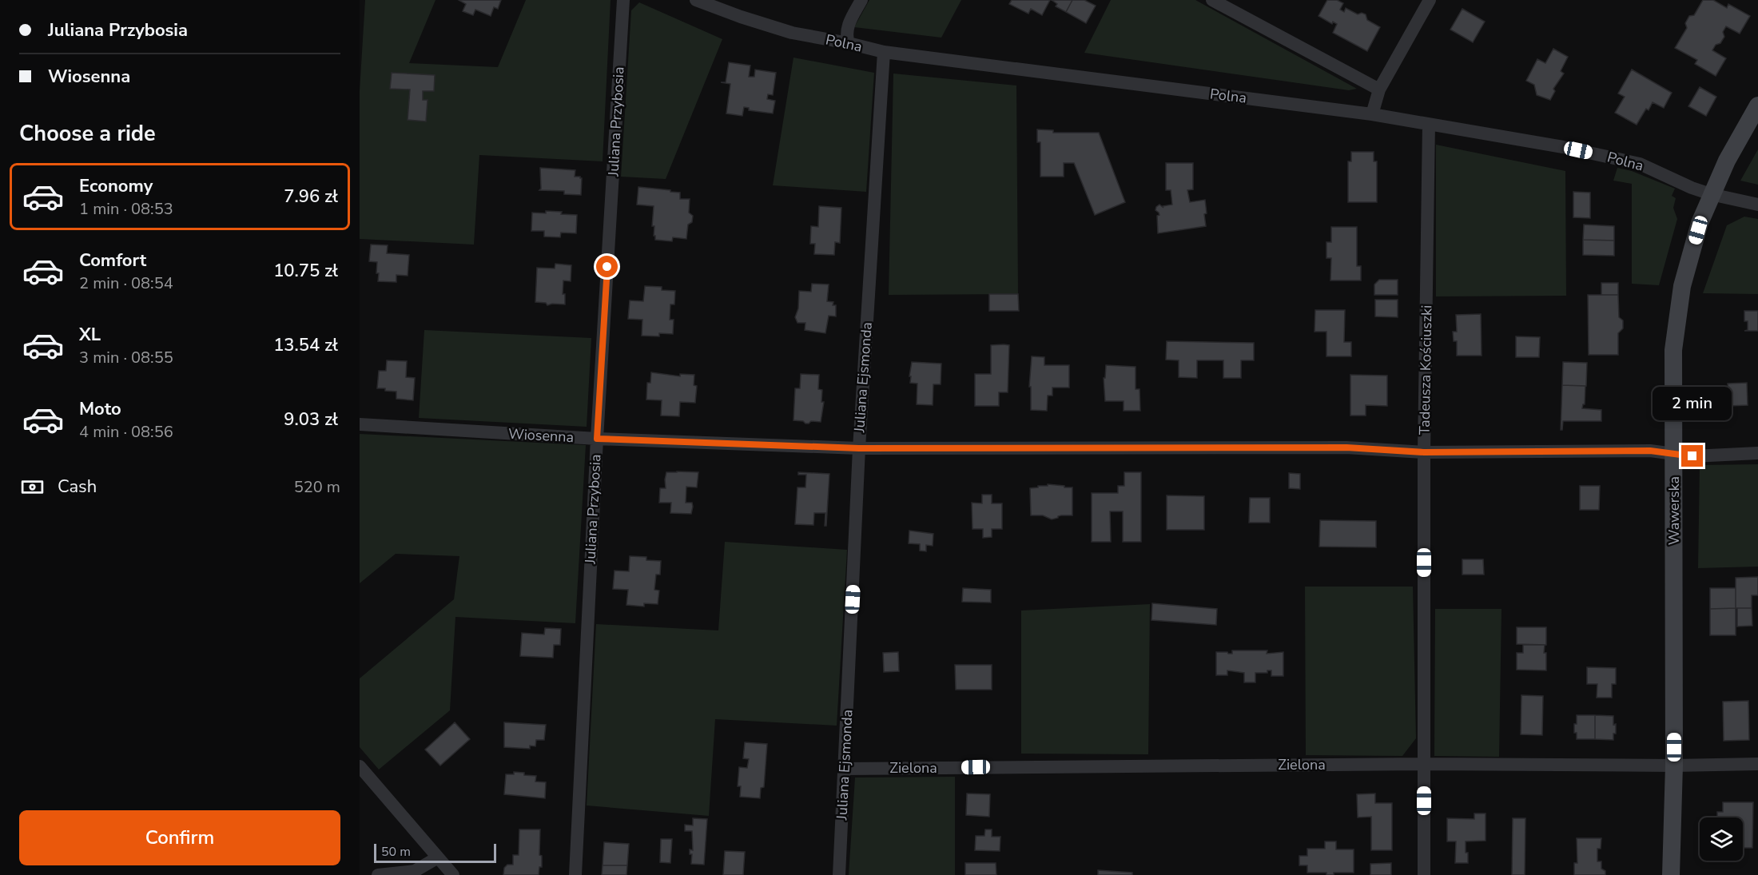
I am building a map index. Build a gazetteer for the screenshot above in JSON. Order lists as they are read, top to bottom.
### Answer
{
  "streets": {
    "street": [
      "Polna",
      "Juliana Przybosia",
      "Tadeusza Kościuszki",
      "Juliana Ejsmonda",
      "Wiosenna",
      "Wawerska",
      "Zielona"
    ]
  },
  "crossings": [
    ["Polna", "Tadeusza Kościuszki"],
    ["Polna", "Juliana Ejsmonda"],
    ["Polna", "Wawerska"],
    ["Juliana Przybosia", "Wiosenna"],
    ["Tadeusza Kościuszki", "Wiosenna"],
    ["Tadeusza Kościuszki", "Zielona"],
    ["Juliana Ejsmonda", "Wiosenna"],
    ["Juliana Ejsmonda", "Zielona"],
    ["Wiosenna", "Wawerska"],
    ["Wawerska", "Zielona"]
  ],
  "scale_bar": "50 m",
  "page": {
    "banner": ["Juliana Przybosia", "Wiosenna"],
    "heading": "Choose a ride",
    "list": [
      {
        "name": "Economy",
        "note": "1 min · 08:53",
        "value": "7.96 zł"
      },
      {
        "name": "Comfort",
        "note": "2 min · 08:54",
        "value": "10.75 zł"
      },
      {
        "name": "XL",
        "note": "3 min · 08:55",
        "value": "13.54 zł"
      },
      {
        "name": "Moto",
        "note": "4 min · 08:56",
        "value": "9.03 zł"
      }
    ],
    "bubble": "2 min",
    "pay": ["Cash", "520 m"],
    "buttons": "Confirm",
    "scale": "50 m"
  }
}
